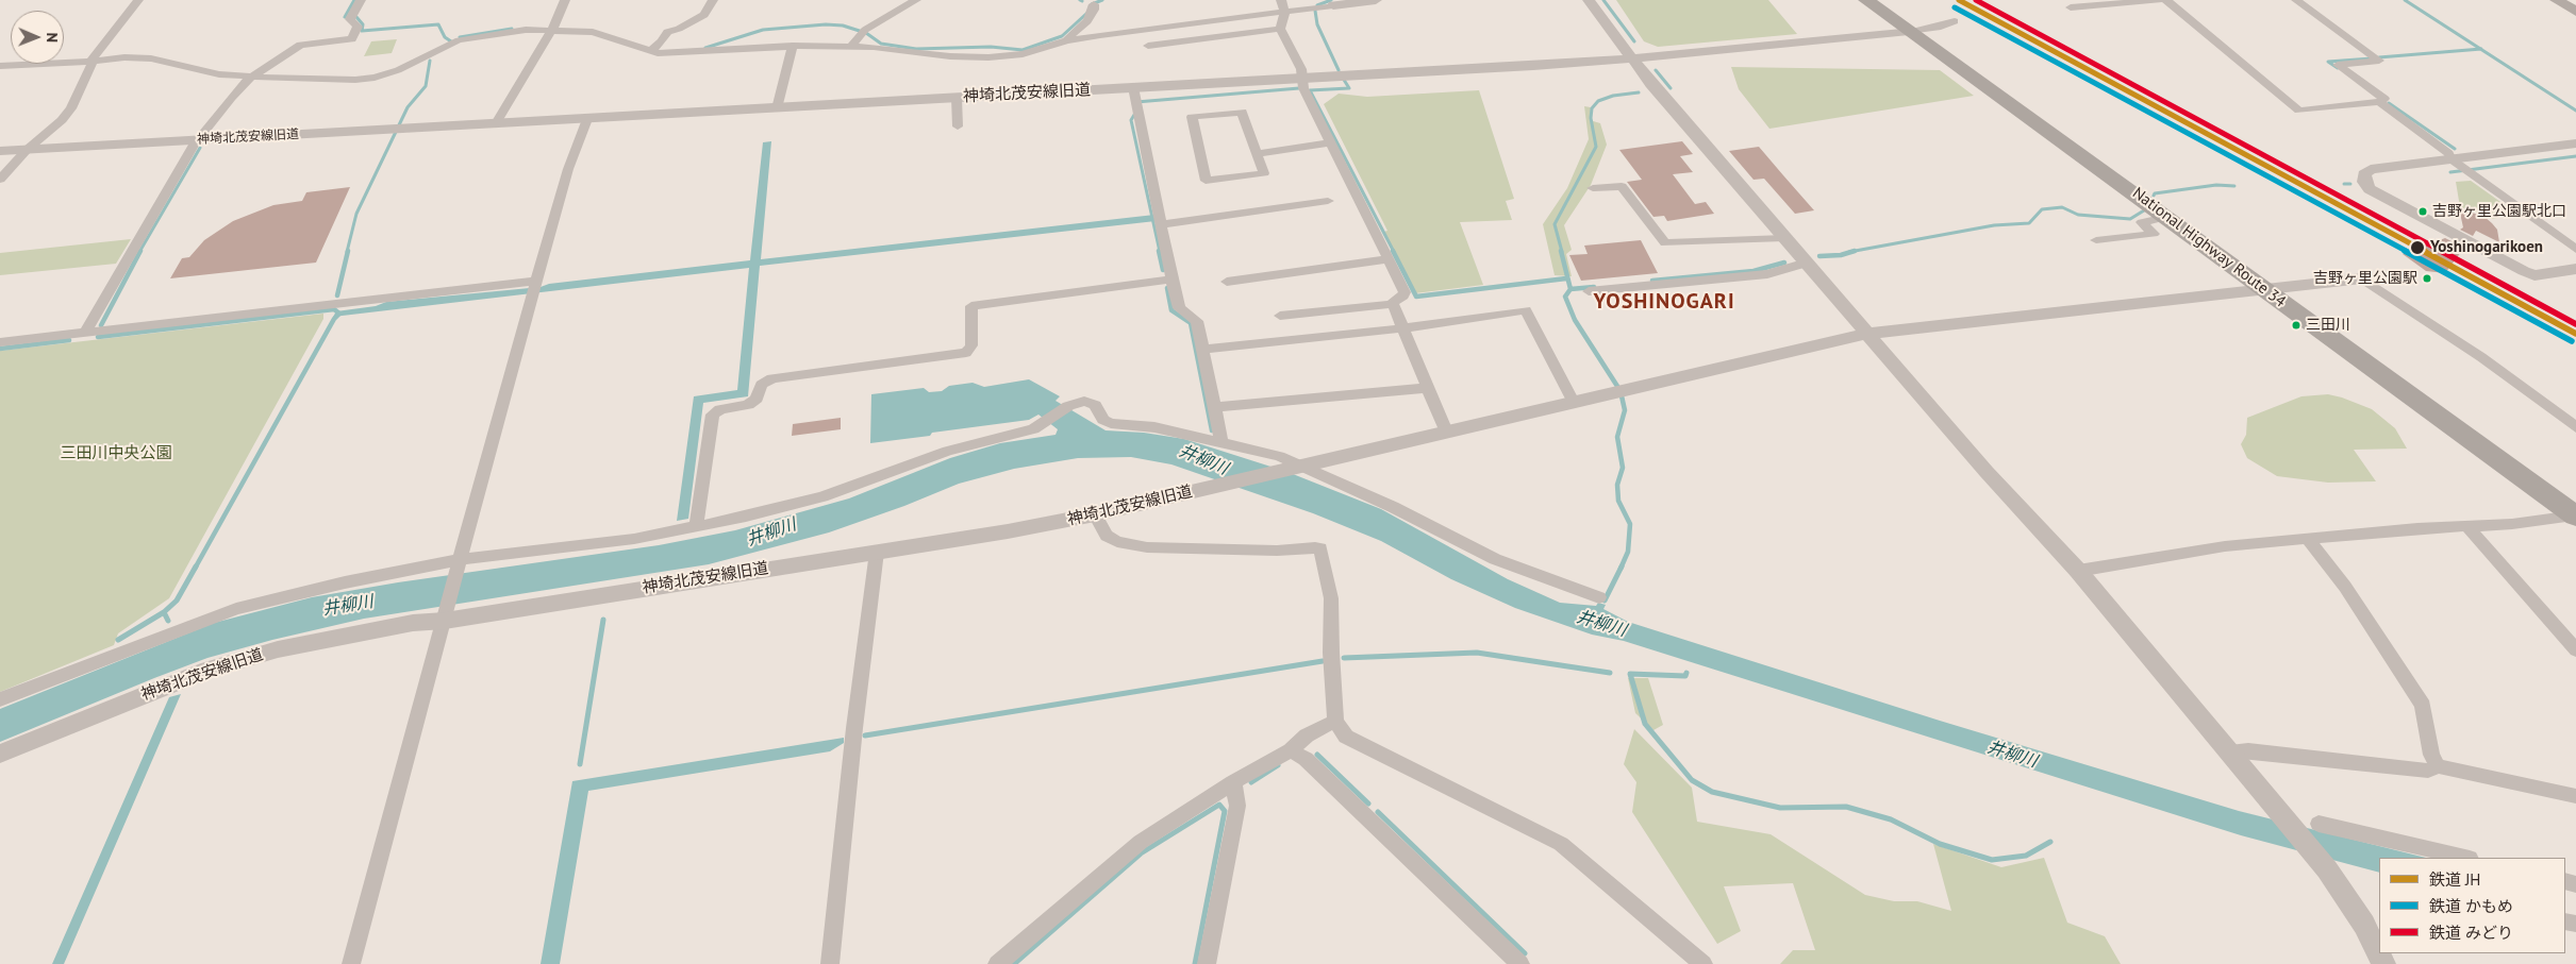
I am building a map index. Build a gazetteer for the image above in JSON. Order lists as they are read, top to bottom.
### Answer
{
  "streets": {
    "highway": ["National Highway Route 34"],
    "street": ["神埼北茂安線旧道"]
  },
  "crossings": [
    ["神埼北茂安線旧道", "National Highway Route 34"]
  ],
  "districts": ["YOSHINOGARI"],
  "water": ["井柳川"],
  "parks": ["三田川中央公園"],
  "places": [
    "吉野ヶ里公園駅北口",
    "Yoshinogarikoen",
    "吉野ヶ里公園駅",
    "三田川"
  ],
  "lines": ["rail line JH", "rail line みどり", "rail line かもめ"],
  "legend": ["鉄道 JH", "鉄道 かもめ", "鉄道 みどり"],
  "north": "right"
}
